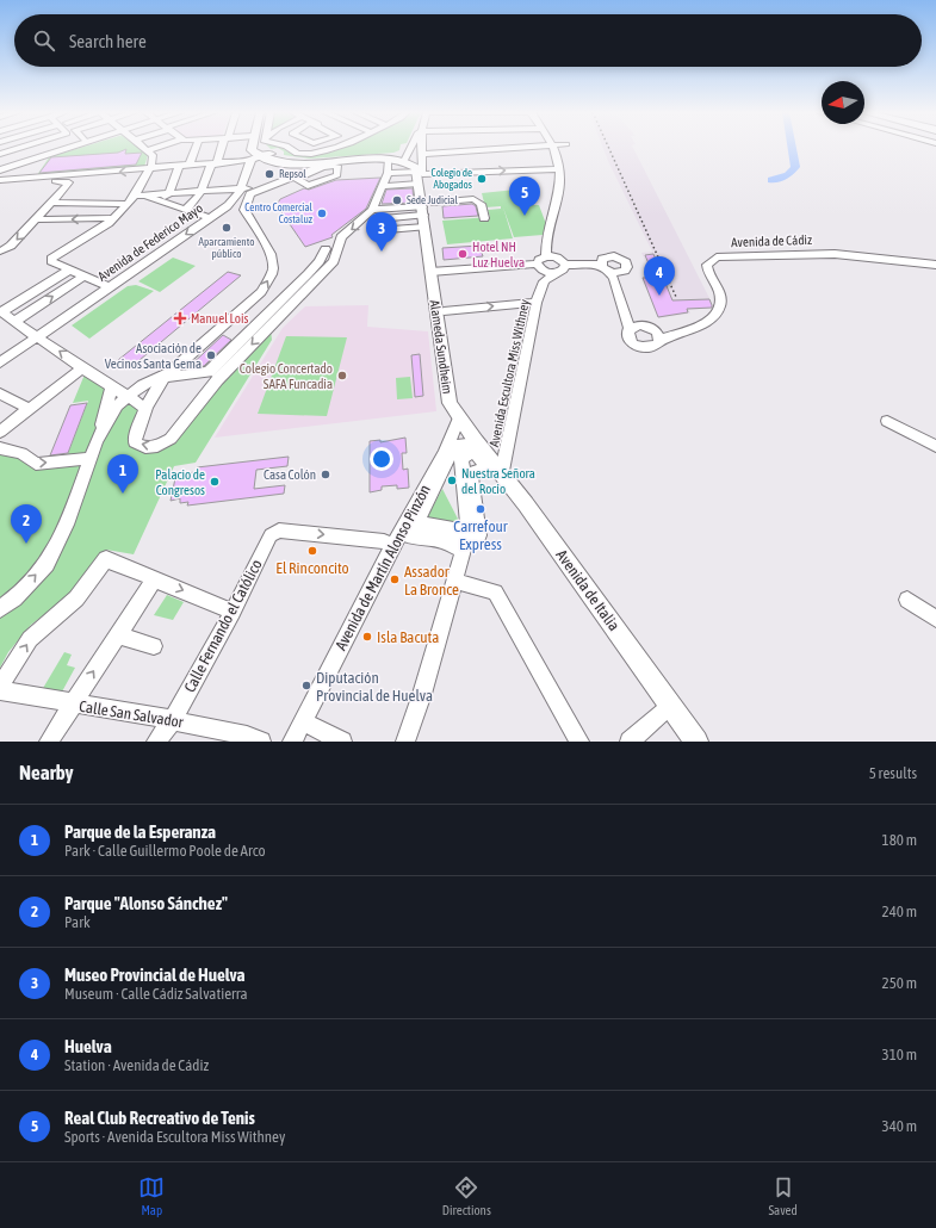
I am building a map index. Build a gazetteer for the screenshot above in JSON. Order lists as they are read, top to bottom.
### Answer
{
  "streets": {
    "main road": ["Alameda Sundheim", "Avenida de Italia"],
    "street": [
      "Avenida de Cádiz",
      "Avenida de Federico Mayo",
      "Avenida Escultora Miss Withney",
      "Avenida de Martín Alonso Pinzón",
      "Calle Fernando el Católico",
      "Calle San Salvador"
    ]
  },
  "crossings": [
    ["Alameda Sundheim", "Avenida de Martín Alonso Pinzón"],
    ["Alameda Sundheim", "Avenida de Italia"],
    ["Avenida Escultora Miss Withney", "Avenida de Italia"],
    ["Avenida de Martín Alonso Pinzón", "Calle Fernando el Católico"],
    ["Calle Fernando el Católico", "Calle San Salvador"]
  ],
  "one_way": ["Calle Fernando el Católico"],
  "places": {
    "other": [
      "Repsol",
      "Colegio de Abogados",
      "Sede Judicial",
      "Centro Comercial Costaluz",
      "Aparcamiento público",
      "Hotel NH Luz Huelva",
      "Asociación de Vecinos Santa Gema",
      "Colegio Concertado SAFA Funcadia",
      "Casa Colón",
      "Nuestra Señora del Rocío",
      "Palacio de Congresos",
      "Carrefour Express",
      "El Rinconcito",
      "Assador La Bronce",
      "Isla Bacuta",
      "Diputación Provincial de Huelva"
    ],
    "health": ["Manuel Lois"]
  },
  "north": "left",
  "page": {
    "search": "Search here",
    "pins": [
      "5",
      "3",
      "4",
      "1",
      "2"
    ],
    "heading": ["Nearby", "5 results"],
    "list": [
      {
        "mark": "1",
        "name": "Parque de la Esperanza",
        "note": "Park · Calle Guillermo Poole de Arco",
        "value": "180 m"
      },
      {
        "mark": "2",
        "name": "Parque \"Alonso Sánchez\"",
        "note": "Park",
        "value": "240 m"
      },
      {
        "mark": "3",
        "name": "Museo Provincial de Huelva",
        "note": "Museum · Calle Cádiz Salvatierra",
        "value": "250 m"
      },
      {
        "mark": "4",
        "name": "Huelva",
        "note": "Station · Avenida de Cádiz",
        "value": "310 m"
      },
      {
        "mark": "5",
        "name": "Real Club Recreativo de Tenis",
        "note": "Sports · Avenida Escultora Miss Withney",
        "value": "340 m"
      }
    ],
    "nav": ["Map", "Directions", "Saved"]
  }
}
